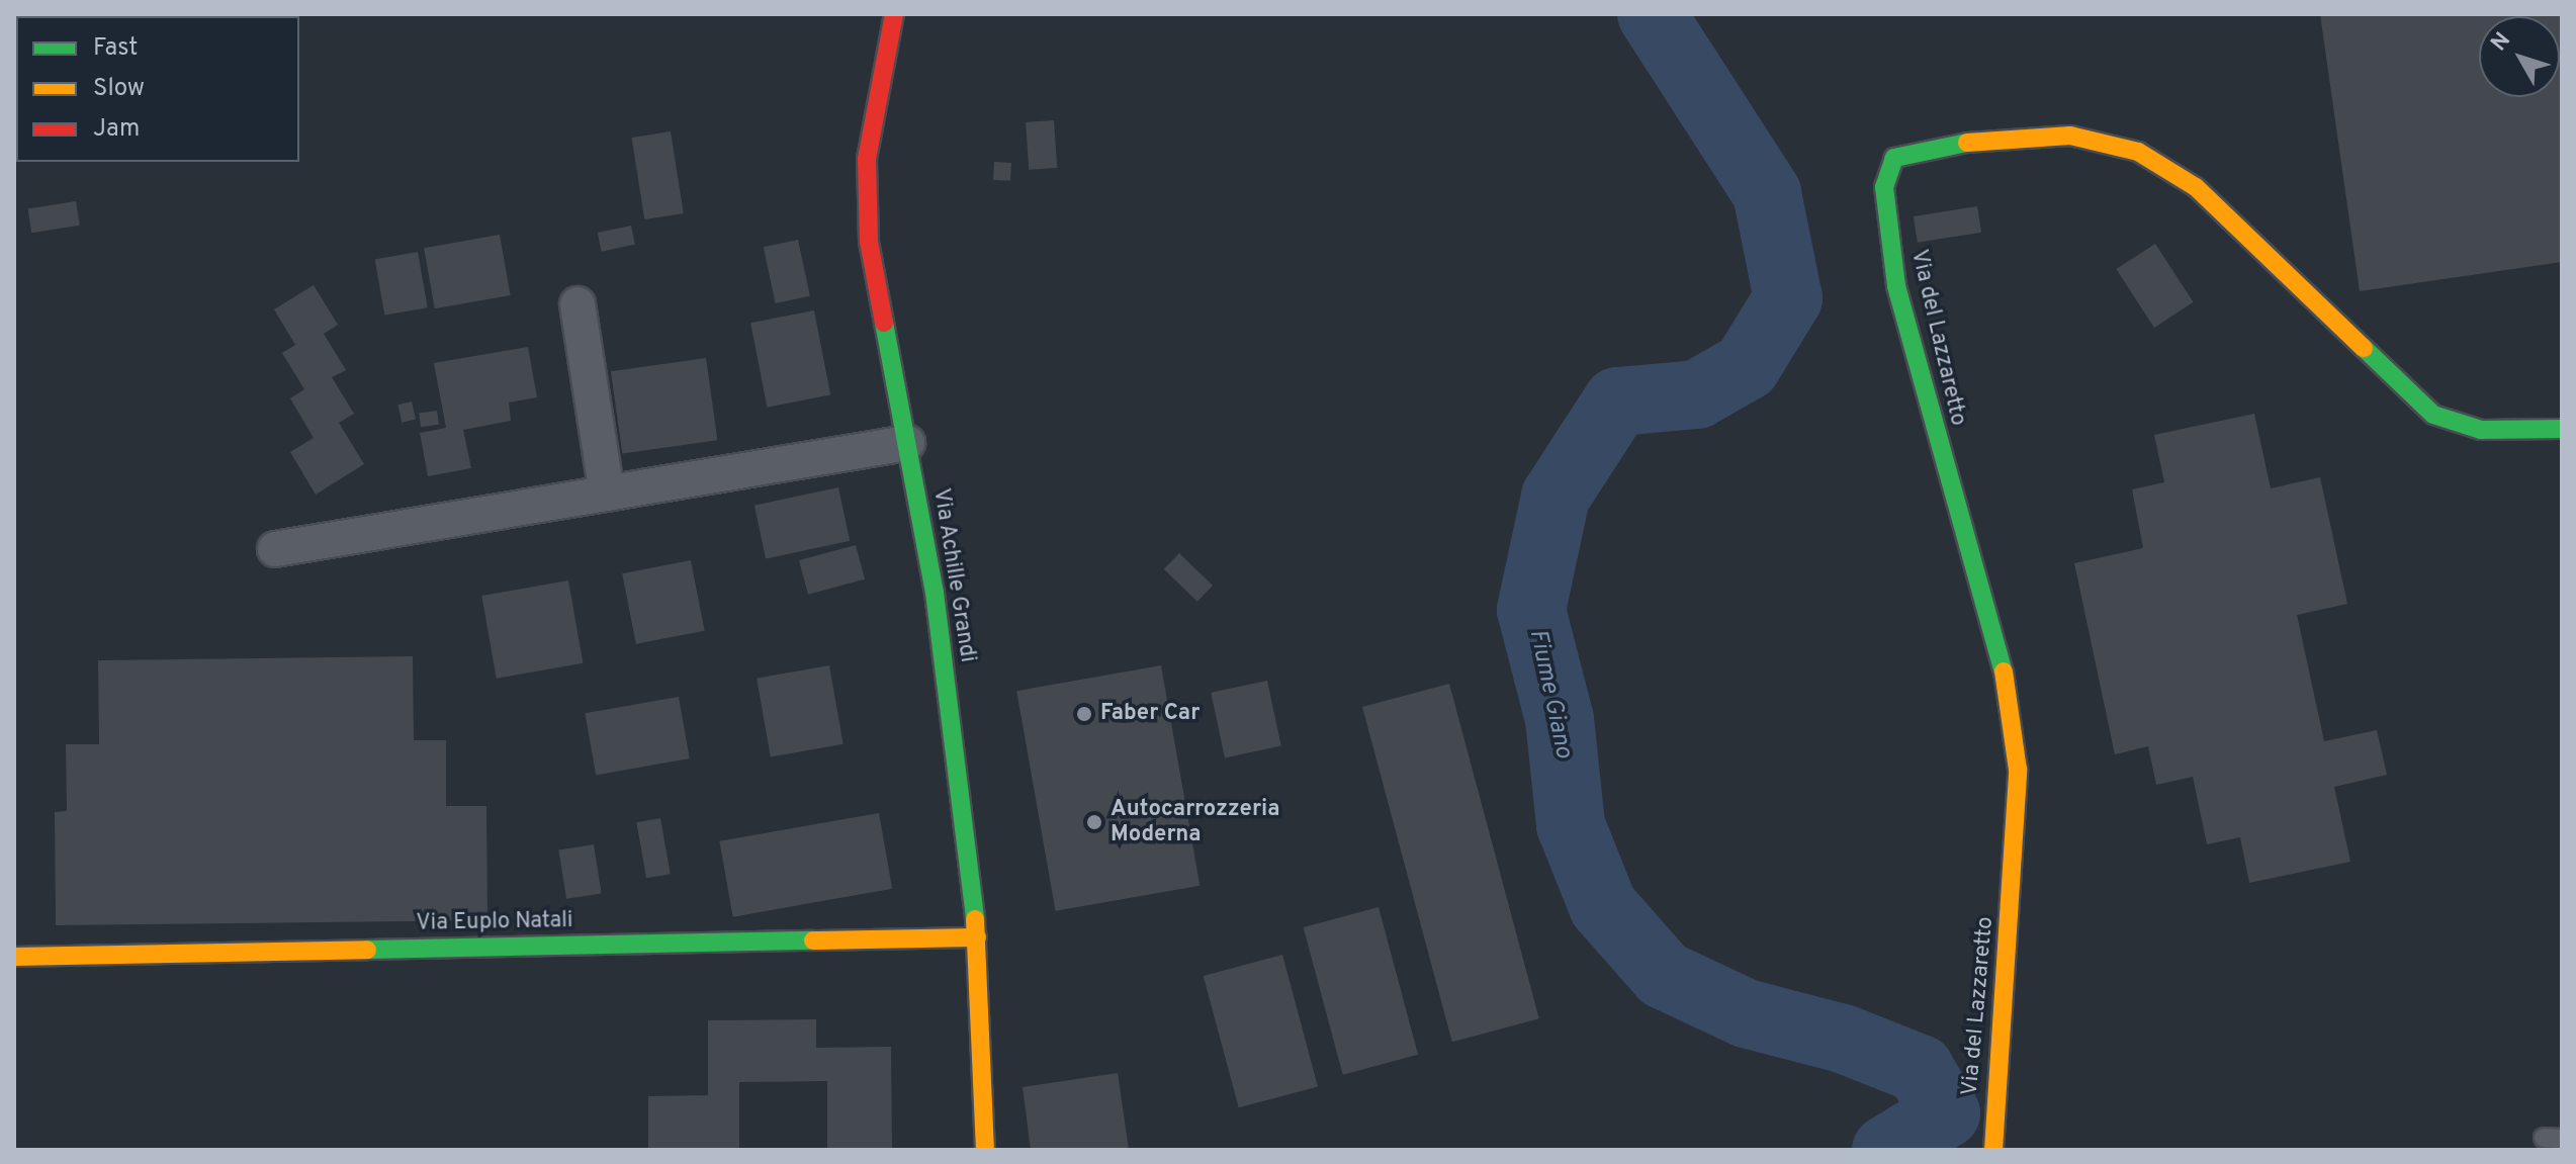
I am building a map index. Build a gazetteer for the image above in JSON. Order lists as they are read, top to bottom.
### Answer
{
  "streets": {
    "street": ["Via del Lazzaretto", "Via Achille Grandi", "Via Euplo Natali"]
  },
  "crossings": [
    ["Via Achille Grandi", "Via Euplo Natali"]
  ],
  "water": ["Fiume Giano"],
  "places": ["Faber Car", "Autocarrozzeria Moderna"],
  "legend": ["Fast", "Slow", "Jam"],
  "north": "top left"
}
